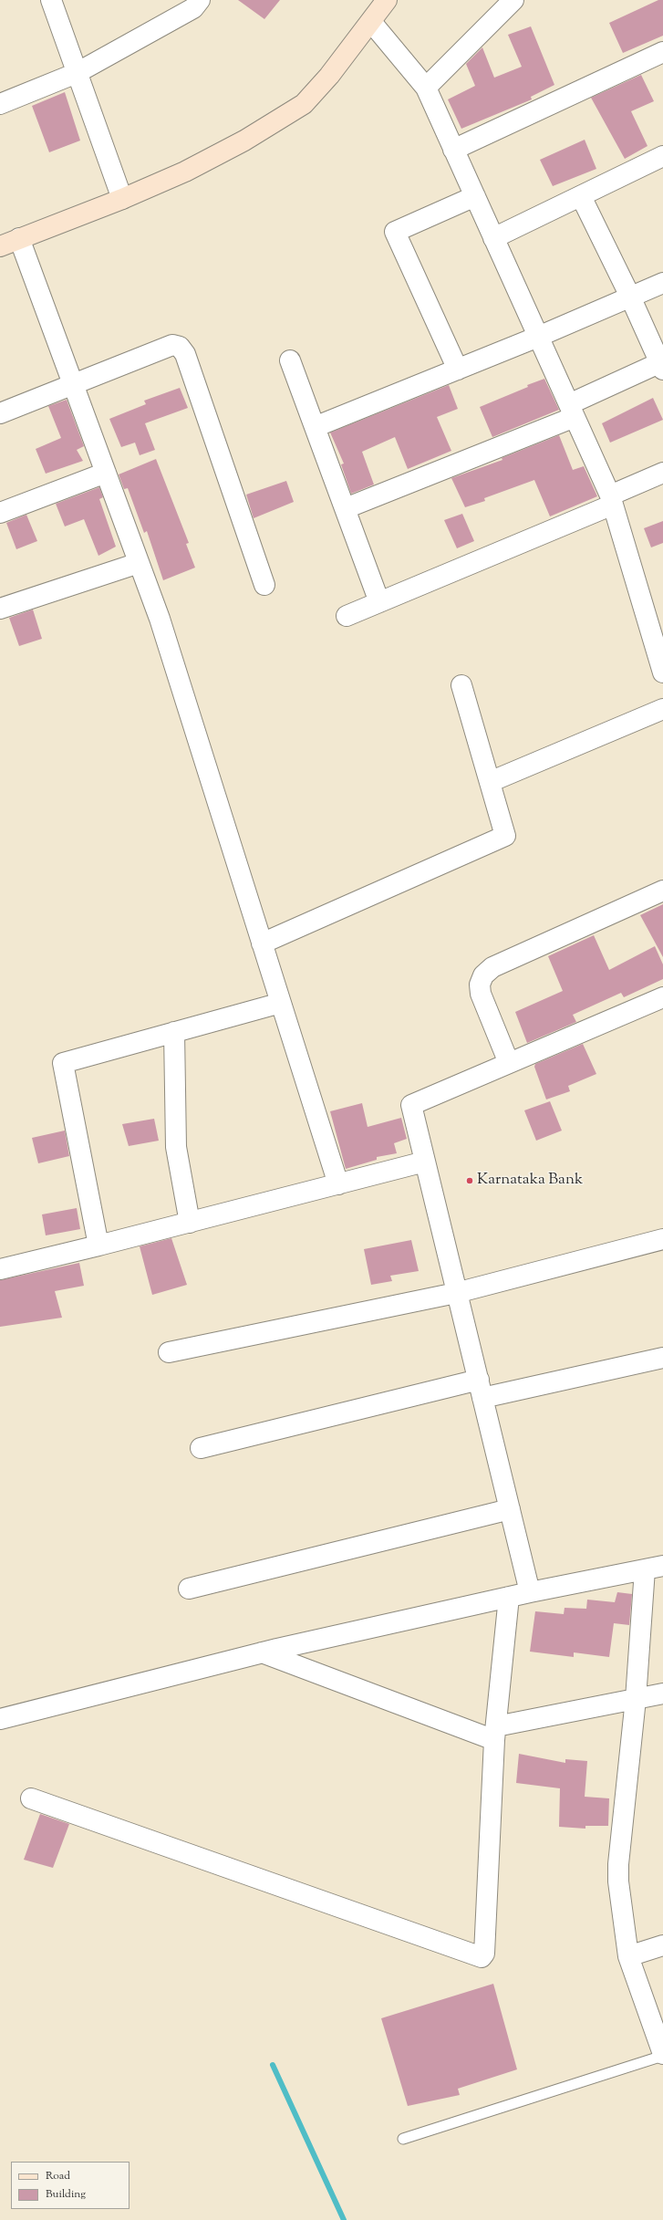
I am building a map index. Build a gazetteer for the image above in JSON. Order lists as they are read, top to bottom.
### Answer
{
  "places": ["Karnataka Bank"],
  "legend": ["Road", "Building"]
}
